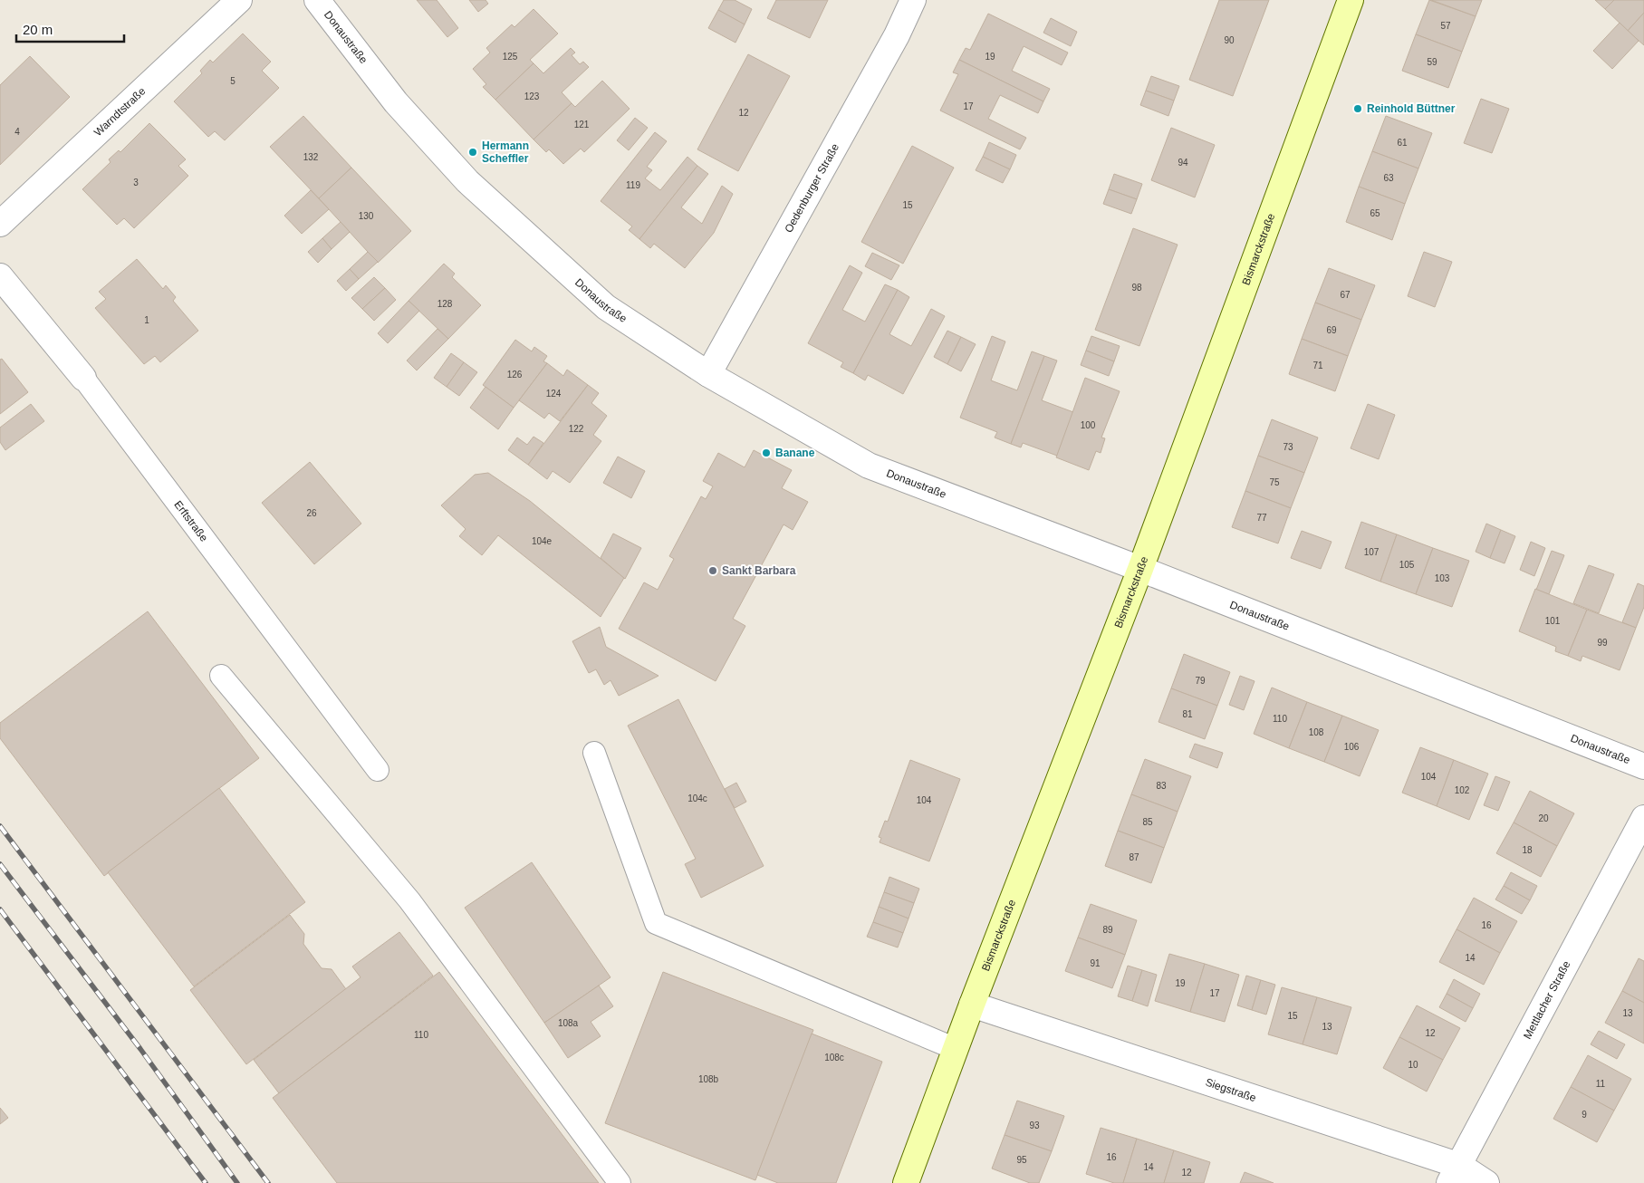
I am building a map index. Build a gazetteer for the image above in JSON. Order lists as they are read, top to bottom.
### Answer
{
  "streets": {
    "main road": ["Bismarckstraße"],
    "street": [
      "Donaustraße",
      "Warndtstraße",
      "Oedenburger Straße",
      "Erftstraße",
      "Mettlacher Straße",
      "Siegstraße"
    ]
  },
  "crossings": [
    ["Donaustraße", "Oedenburger Straße"],
    ["Donaustraße", "Bismarckstraße"],
    ["Bismarckstraße", "Siegstraße"],
    ["Mettlacher Straße", "Siegstraße"]
  ],
  "places": [
    "Reinhold Büttner",
    "Hermann Scheffler",
    "Banane",
    "Sankt Barbara"
  ],
  "house_numbers": [
    "57",
    "90",
    "125",
    "19",
    "59",
    "5",
    "123",
    "17",
    "12",
    "121",
    "4",
    "61",
    "132",
    "94",
    "63",
    "3",
    "119",
    "15",
    "65",
    "130",
    "98",
    "67",
    "128",
    "1",
    "69",
    "71",
    "126",
    "124",
    "100",
    "122",
    "73",
    "75",
    "26",
    "77",
    "104e",
    "107",
    "105",
    "103",
    "101",
    "99",
    "79",
    "81",
    "110",
    "108",
    "106",
    "104",
    "83",
    "102",
    "104c",
    "104",
    "20",
    "85",
    "18",
    "87",
    "16",
    "89",
    "14",
    "91",
    "19",
    "17",
    "13",
    "15",
    "108a",
    "13",
    "12",
    "110",
    "108c",
    "10",
    "108b",
    "11",
    "9",
    "93",
    "16",
    "95",
    "14",
    "12"
  ],
  "scale_bar": "20 m"
}
